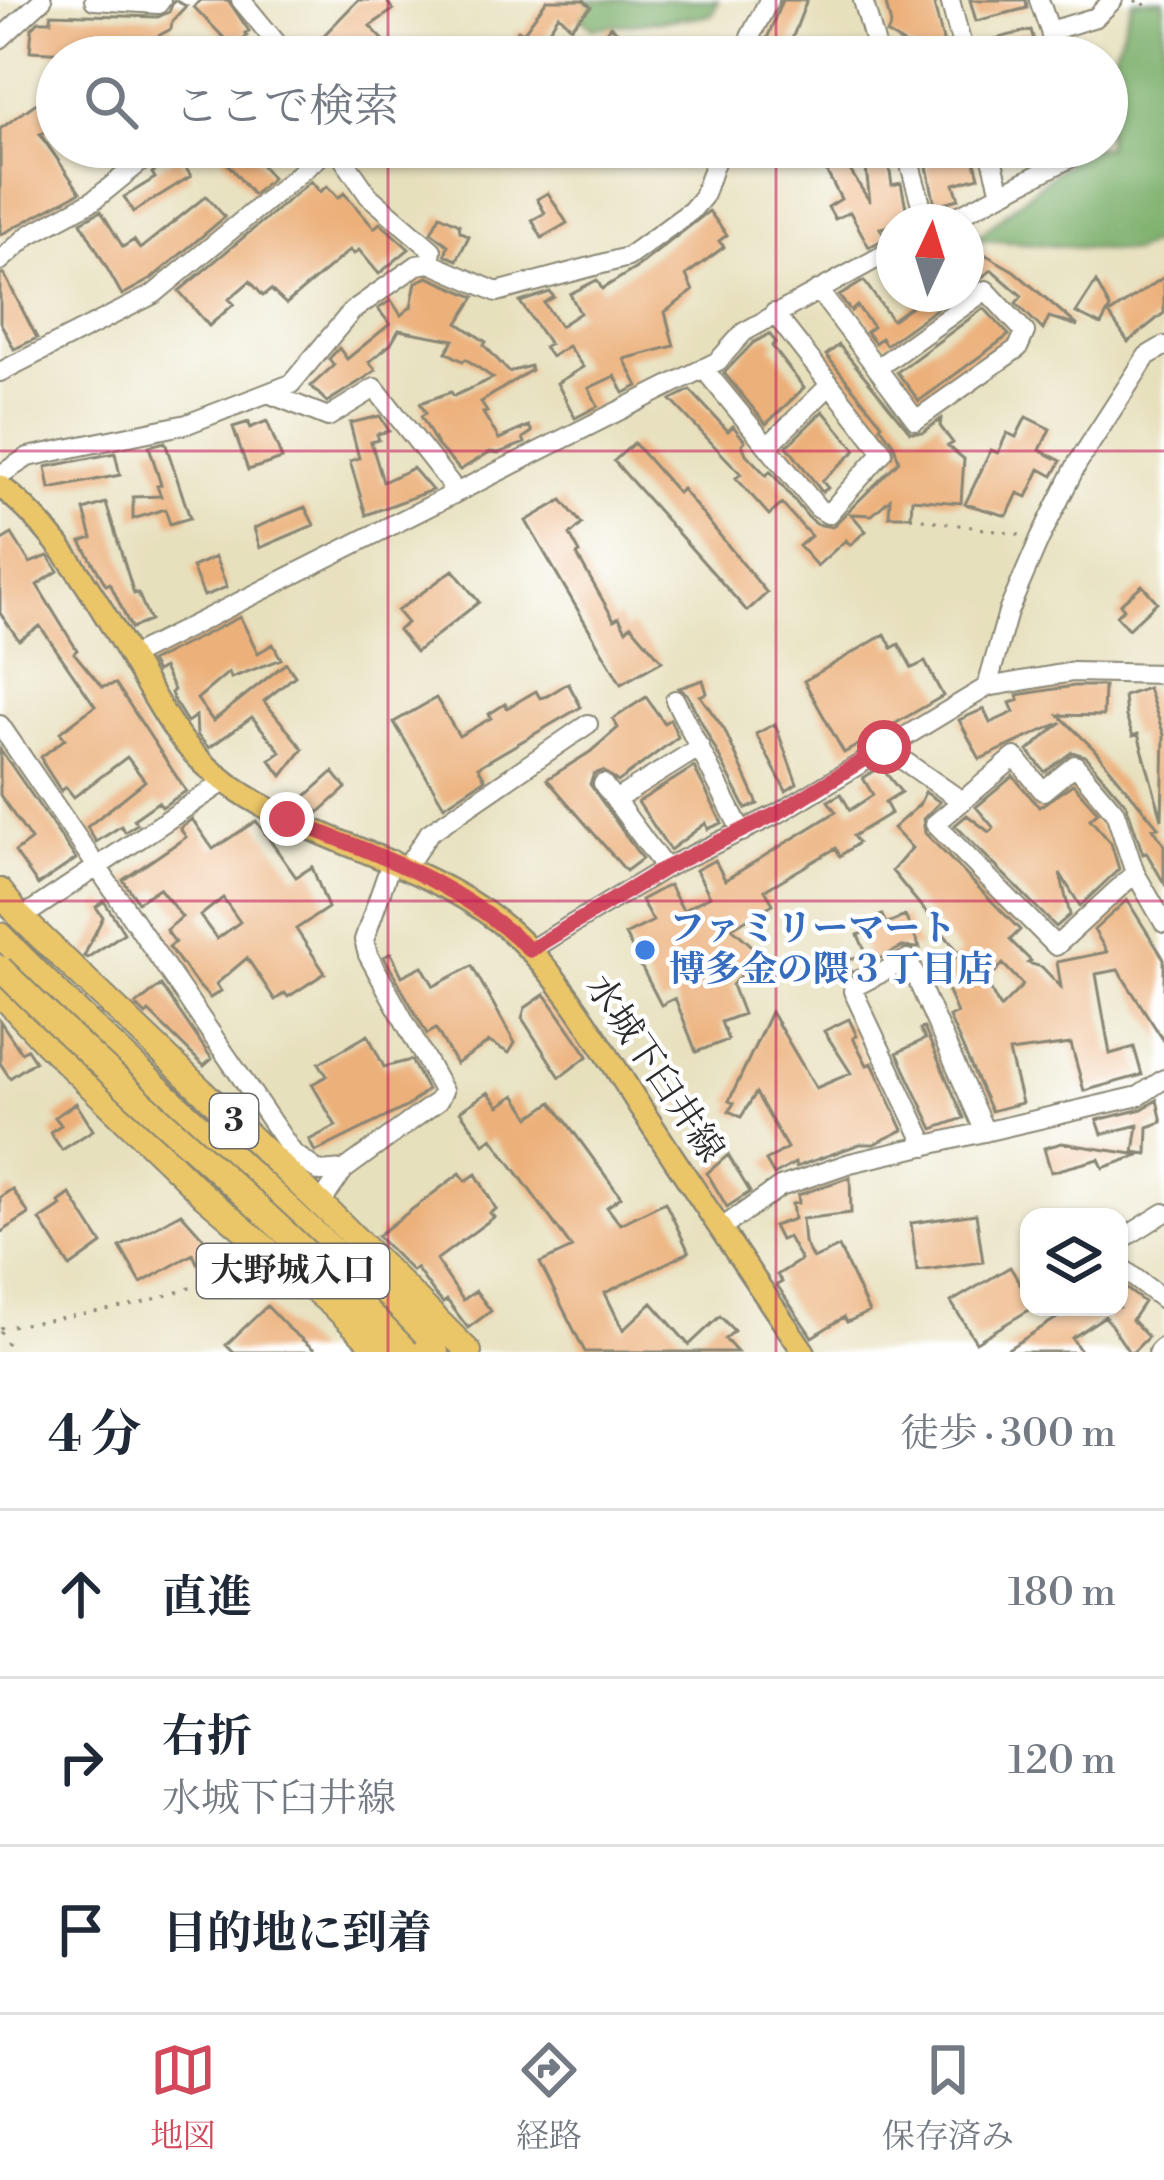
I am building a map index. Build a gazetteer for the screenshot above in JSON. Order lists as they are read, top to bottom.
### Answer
{
  "streets": {
    "highway": ["3", "大野城入口"],
    "main road": ["水城下臼井線"]
  },
  "places": ["ファミリーマート 博多金の隈３丁目店"],
  "north": "top",
  "page": {
    "search": "ここで検索",
    "heading": ["4 分", "徒歩 · 300 m"],
    "list": [
      ["直進", "180 m"],
      ["右折", "水城下臼井線", "120 m"],
      "目的地に到着"
    ],
    "nav": ["地図", "経路", "保存済み"]
  }
}
